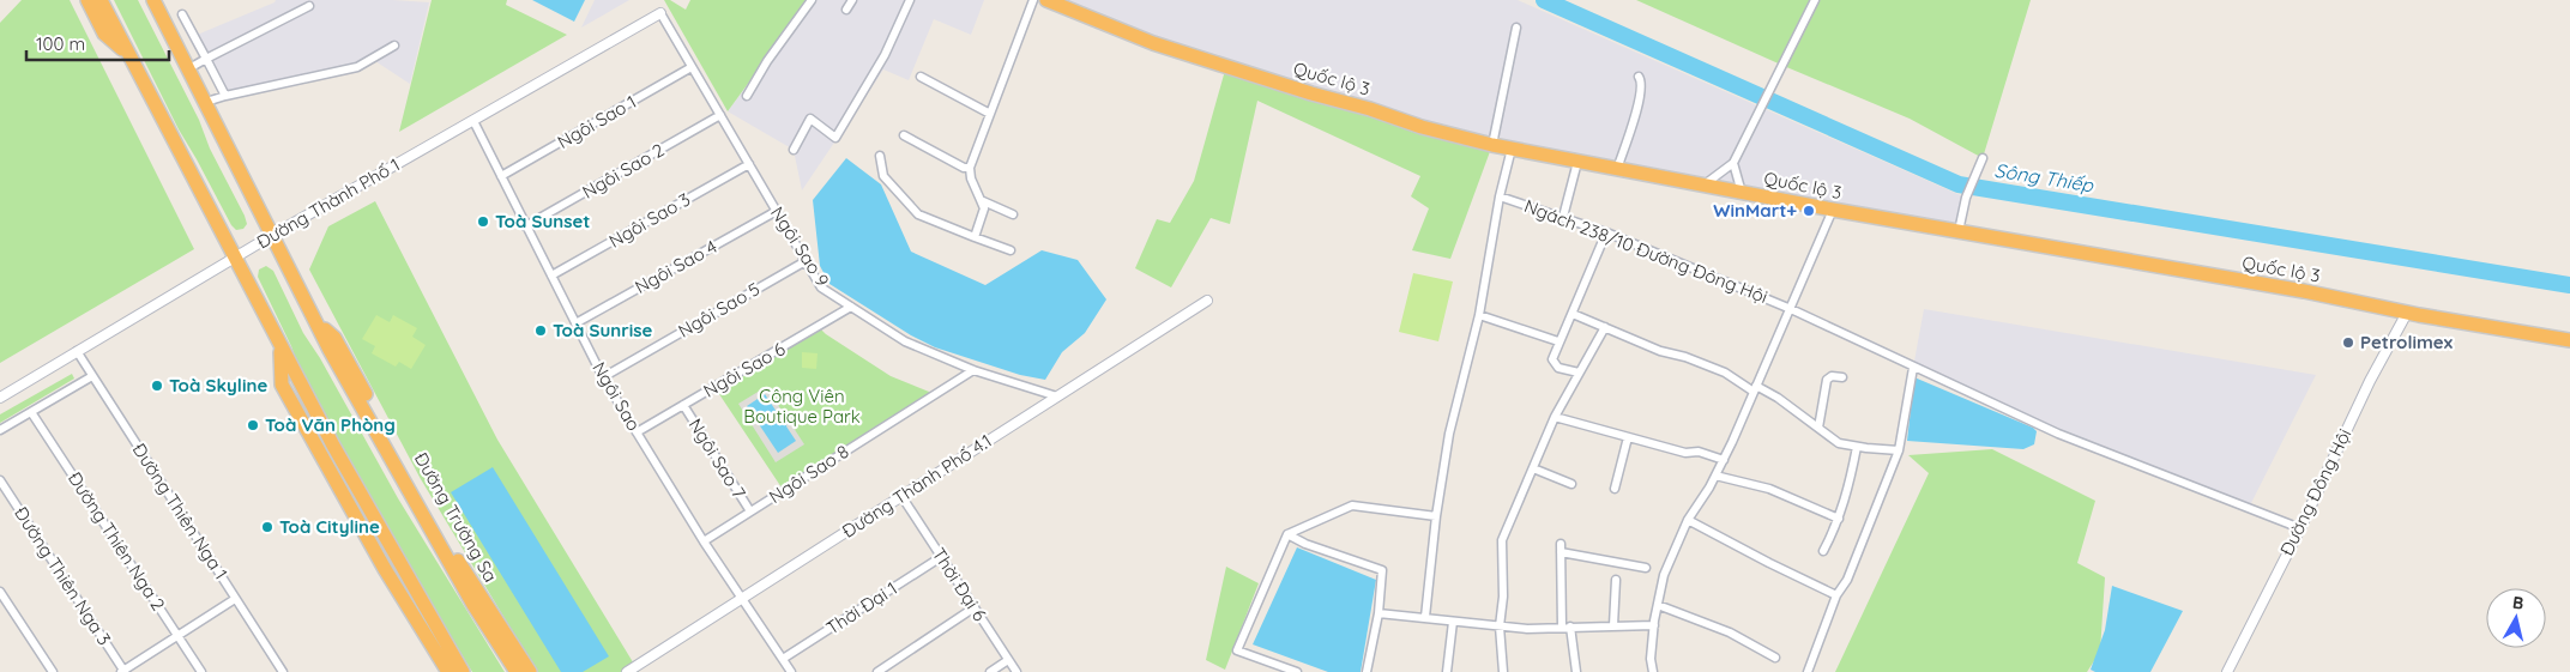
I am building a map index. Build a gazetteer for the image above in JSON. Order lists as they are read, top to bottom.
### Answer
{
  "streets": {
    "highway": ["Quốc lộ 3", "Đường Trường Sa"],
    "street": [
      "Ngôi Sao 1",
      "Ngôi Sao 2",
      "Đường Thành Phố 1",
      "Ngôi Sao 3",
      "Ngôi Sao 9",
      "Ngách 238/10 Đường Đông Hội",
      "Ngôi Sao 4",
      "Ngôi Sao 5",
      "Ngôi Sao 6",
      "Ngôi Sao",
      "Ngôi Sao 7",
      "Ngôi Sao 8",
      "Đường Thành Phố 4.1",
      "Đường Đông Hội",
      "Đường Thiên Nga 1",
      "Đường Thiên Nga 2",
      "Đường Thiên Nga 3",
      "Thời Đại 6",
      "Thời Đại 1"
    ]
  },
  "crossings": [
    ["Quốc lộ 3", "Đường Đông Hội"],
    ["Ngôi Sao 1", "Ngôi Sao 9"],
    ["Ngôi Sao 1", "Ngôi Sao"],
    ["Ngôi Sao 2", "Ngôi Sao 9"],
    ["Ngôi Sao 2", "Ngôi Sao"],
    ["Đường Thành Phố 1", "Ngôi Sao 9"],
    ["Đường Thành Phố 1", "Ngôi Sao"],
    ["Đường Thành Phố 1", "Đường Thiên Nga 1"],
    ["Đường Thành Phố 1", "Đường Trường Sa"],
    ["Ngôi Sao 3", "Ngôi Sao 9"],
    ["Ngôi Sao 3", "Ngôi Sao"],
    ["Ngôi Sao 9", "Ngôi Sao 4"],
    ["Ngôi Sao 9", "Ngôi Sao 5"],
    ["Ngôi Sao 9", "Ngôi Sao 6"],
    ["Ngôi Sao 9", "Ngôi Sao 8"],
    ["Ngôi Sao 9", "Đường Thành Phố 4.1"],
    ["Ngách 238/10 Đường Đông Hội", "Đường Đông Hội"],
    ["Ngôi Sao 4", "Ngôi Sao"],
    ["Ngôi Sao 5", "Ngôi Sao"],
    ["Ngôi Sao 6", "Ngôi Sao"],
    ["Ngôi Sao 6", "Ngôi Sao 7"],
    ["Ngôi Sao", "Ngôi Sao 8"],
    ["Ngôi Sao", "Đường Thành Phố 4.1"],
    ["Ngôi Sao", "Thời Đại 1"],
    ["Ngôi Sao 7", "Ngôi Sao 8"],
    ["Đường Thành Phố 4.1", "Thời Đại 6"],
    ["Thời Đại 6", "Thời Đại 1"]
  ],
  "water": ["Sông Thiếp"],
  "parks": ["Công Viên Boutique Park"],
  "places": [
    "WinMart+",
    "Toà Sunset",
    "Toà Sunrise",
    "Petrolimex",
    "Toà Skyline",
    "Toà Văn Phòng",
    "Toà Cityline"
  ],
  "scale_bar": "100 m",
  "north": "top"
}
